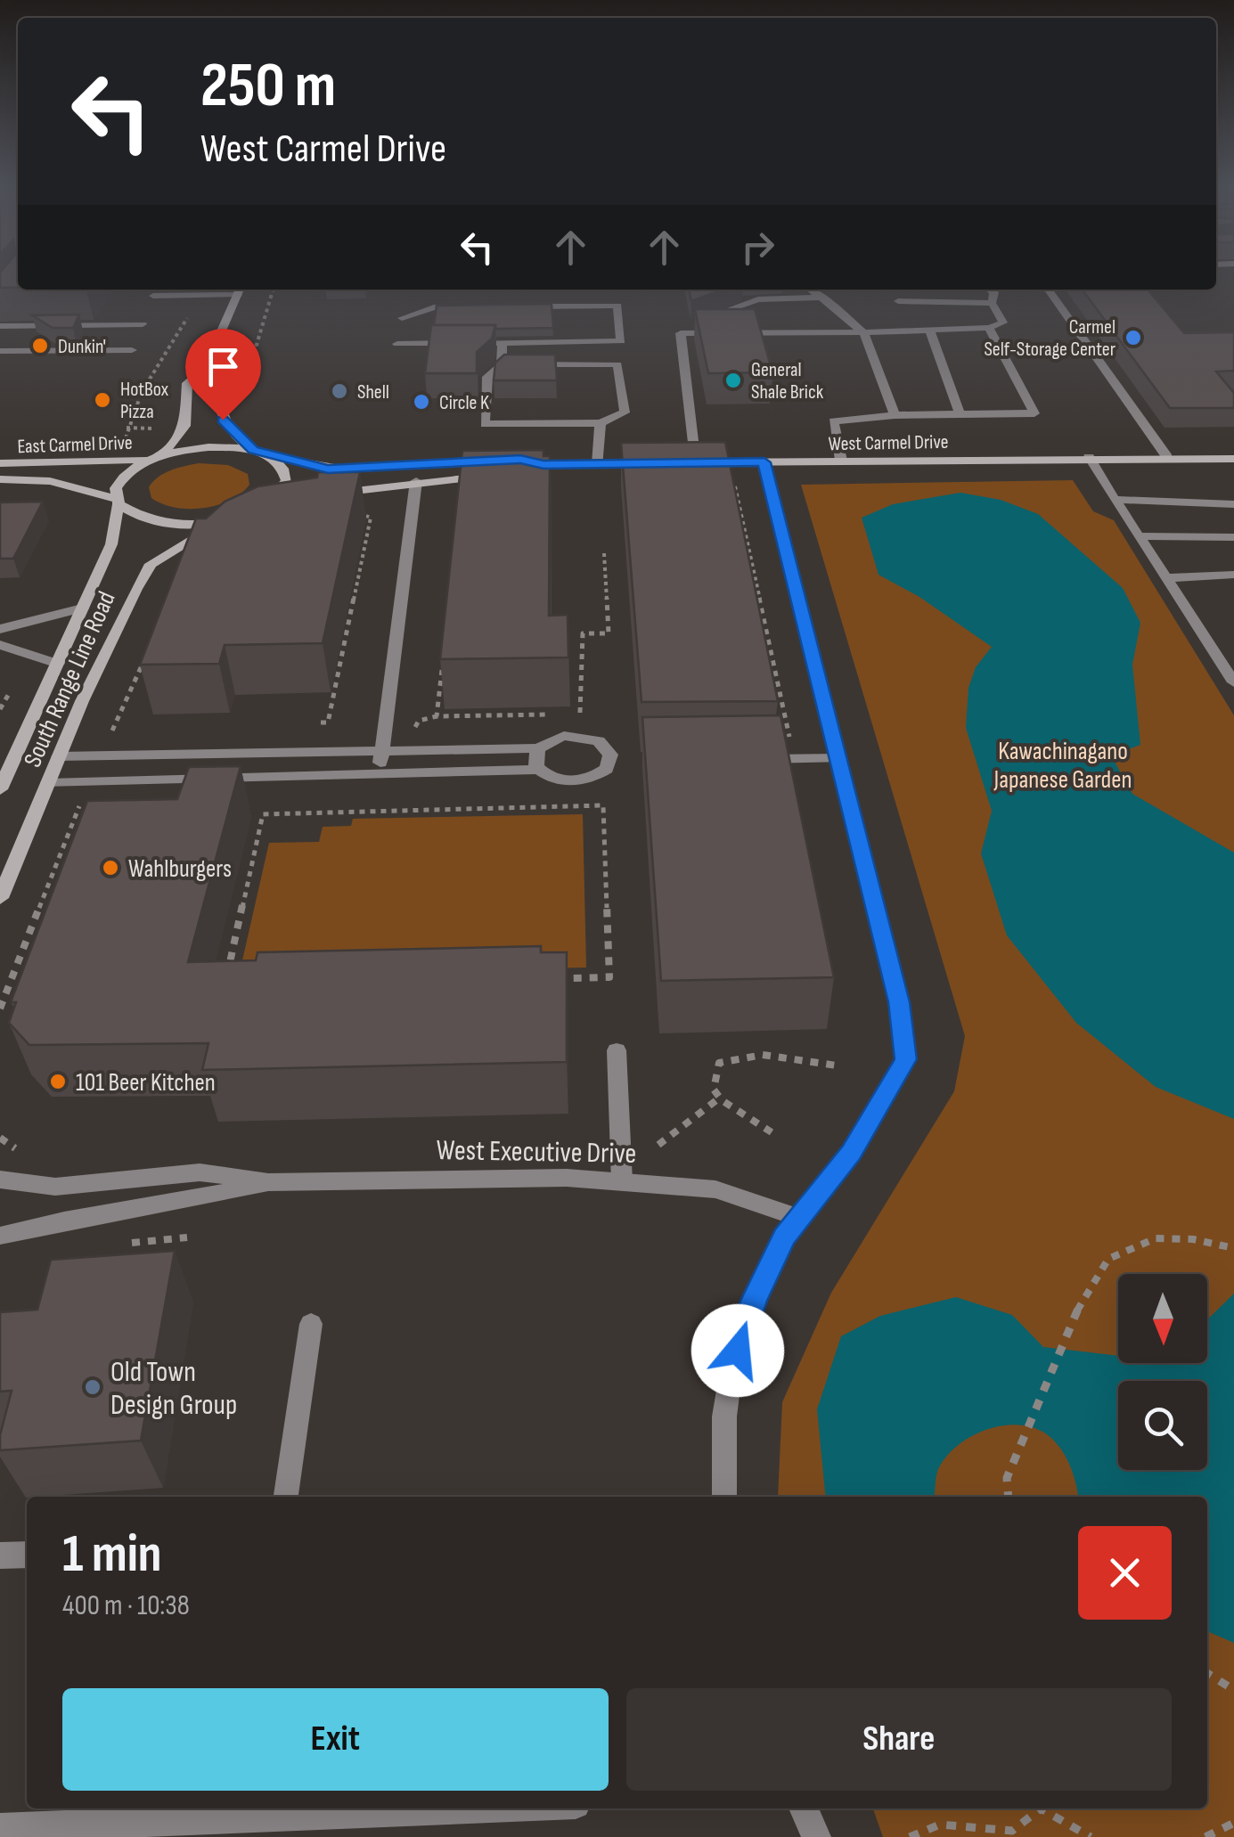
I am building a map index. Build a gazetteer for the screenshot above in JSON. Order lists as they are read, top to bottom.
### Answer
{
  "streets": {
    "main road": ["West Carmel Drive", "East Carmel Drive", "South Range Line Road"],
    "street": ["West Executive Drive"]
  },
  "crossings": [
    ["East Carmel Drive", "South Range Line Road"]
  ],
  "parks": ["Kawachinagano Japanese Garden"],
  "places": [
    "Carmel Self-Storage Center",
    "Dunkin'",
    "General Shale Brick",
    "Shell",
    "HotBox Pizza",
    "Circle K",
    "Wahlburgers",
    "101 Beer Kitchen",
    "Old Town Design Group"
  ],
  "north": "bottom",
  "page": {
    "turn": ["250 m", "West Carmel Drive"],
    "heading": ["1 min", "400 m · 10:38"],
    "buttons": ["Exit", "Share"]
  }
}
